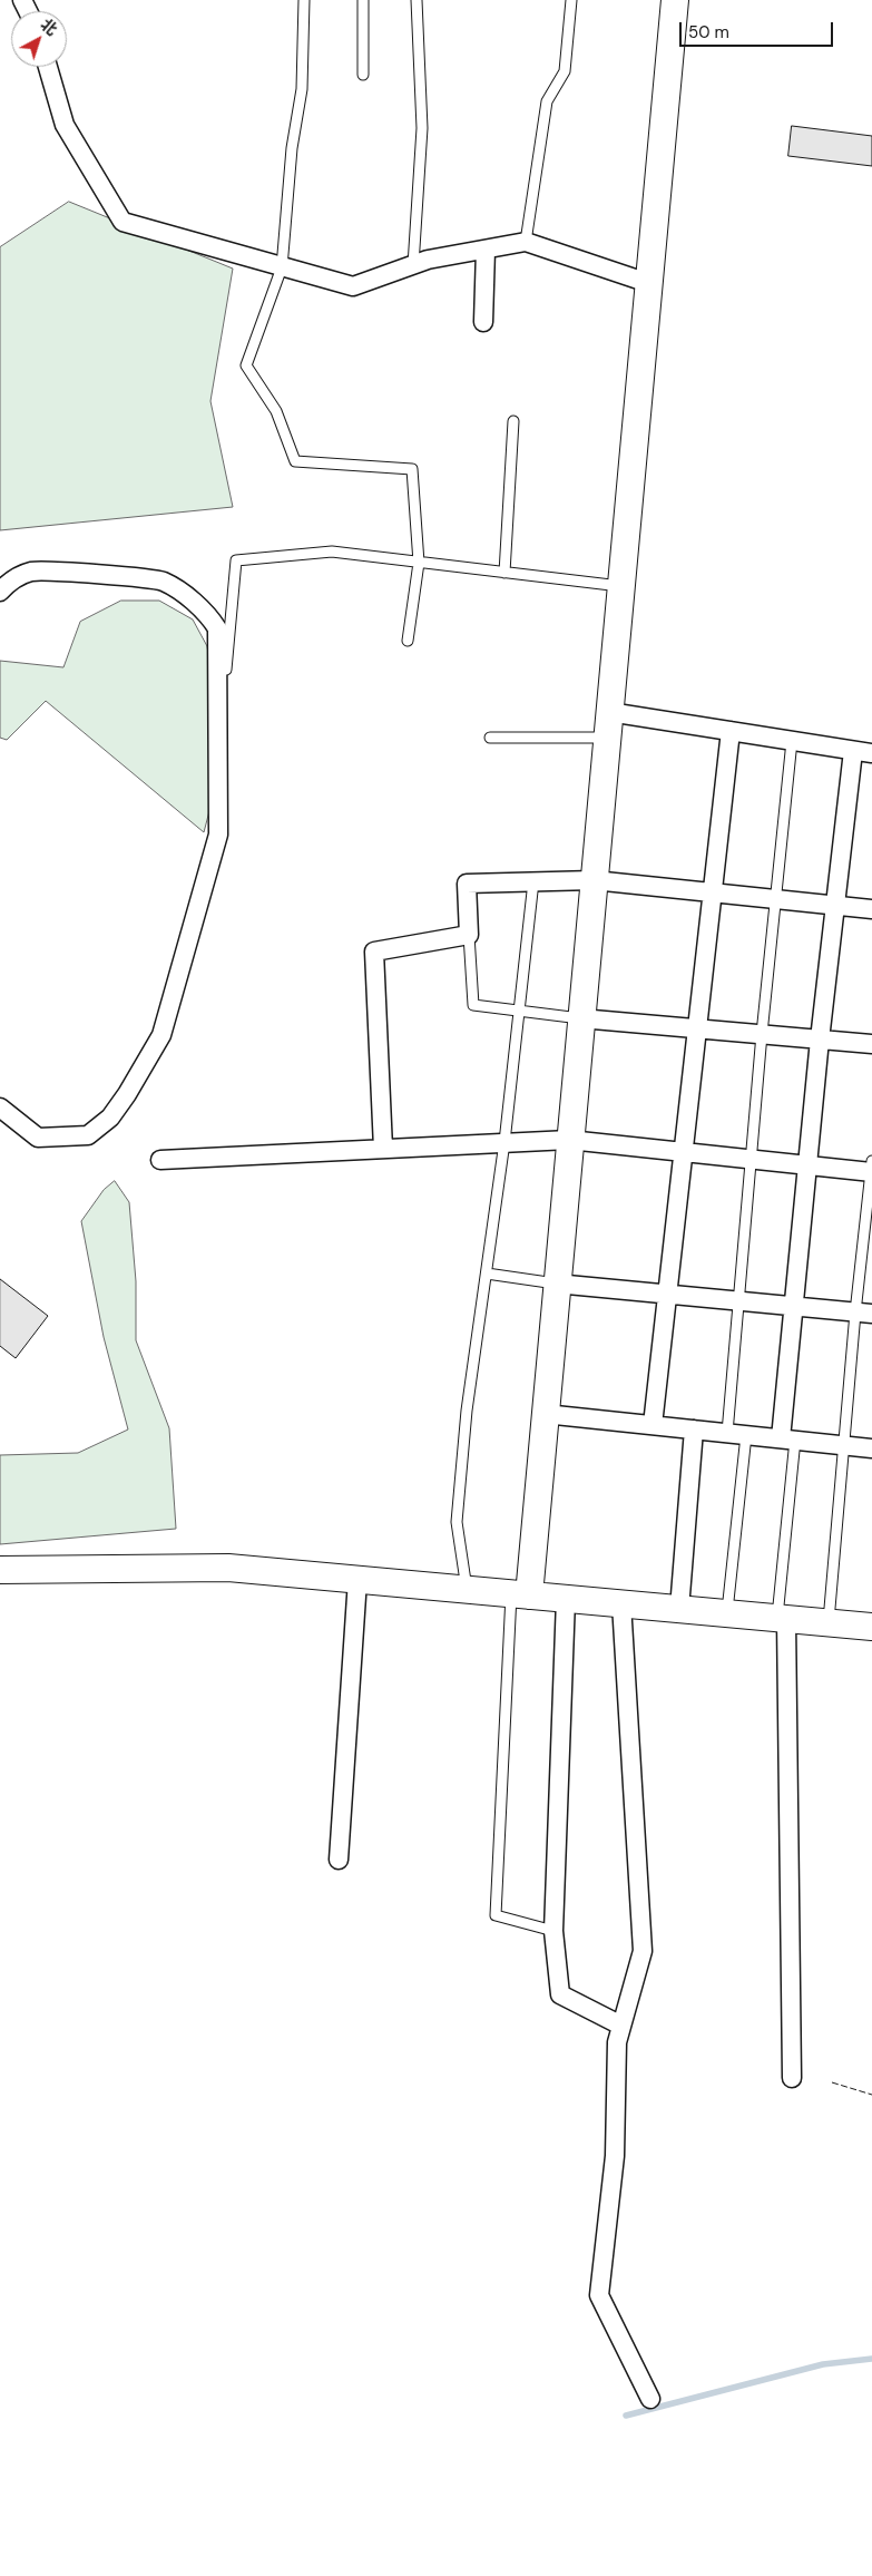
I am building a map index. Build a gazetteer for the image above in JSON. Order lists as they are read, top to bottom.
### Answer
{
  "scale_bar": "50 m",
  "north": "top right"
}
